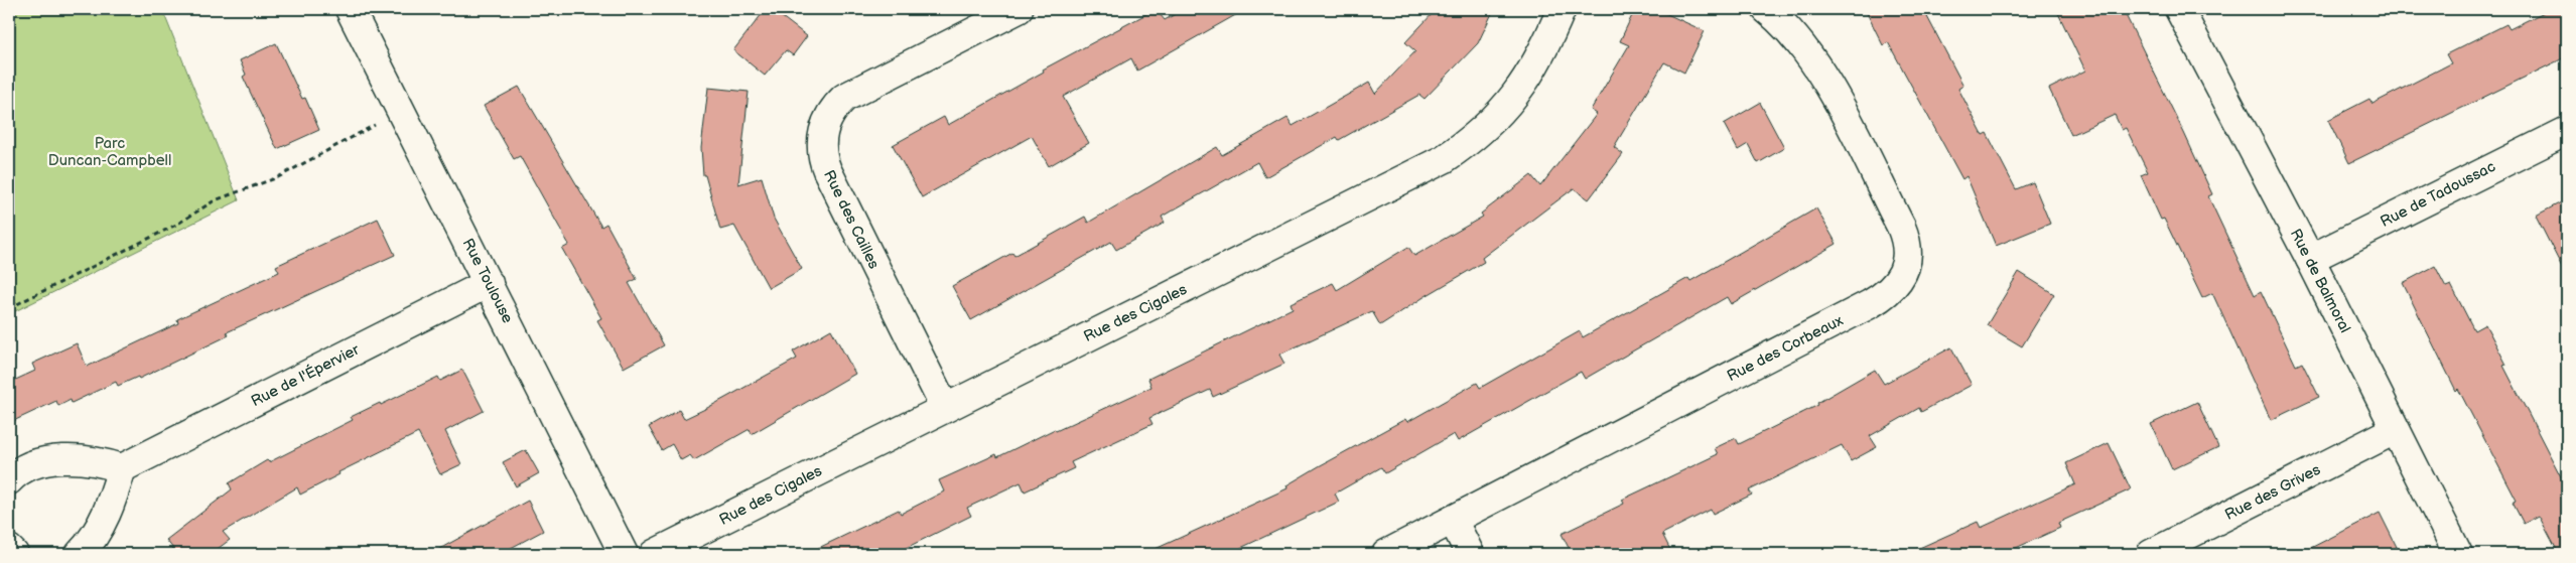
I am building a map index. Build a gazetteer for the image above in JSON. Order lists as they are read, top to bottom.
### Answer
{
  "streets": {
    "street": [
      "Rue de Tadoussac",
      "Rue des Cailles",
      "Rue Toulouse",
      "Rue de Balmoral",
      "Rue des Cigales",
      "Rue des Corbeaux",
      "Rue de l'Épervier",
      "Rue des Grives"
    ]
  },
  "crossings": [
    ["Rue de Tadoussac", "Rue de Balmoral"],
    ["Rue des Cailles", "Rue des Cigales"],
    ["Rue Toulouse", "Rue de l'Épervier"],
    ["Rue de Balmoral", "Rue des Grives"]
  ],
  "parks": ["Parc Duncan-Campbell"]
}
